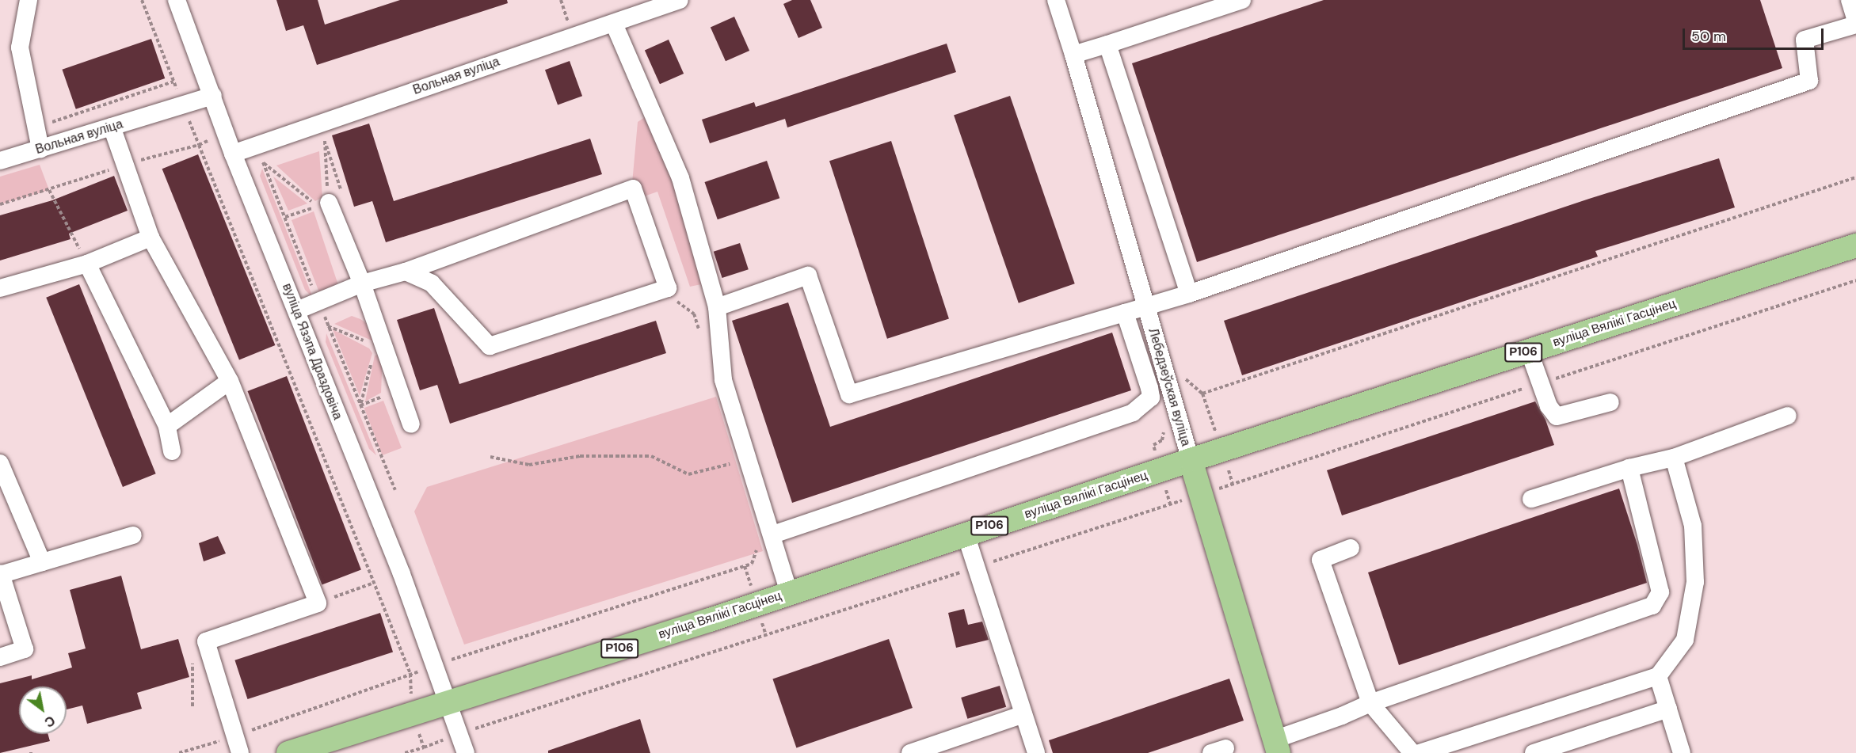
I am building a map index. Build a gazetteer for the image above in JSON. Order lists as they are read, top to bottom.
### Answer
{
  "streets": {
    "main road": ["вуліца Вялікі Гасцінец", "Р106", "Лебедзеўская вуліца"],
    "street": ["Вольная вуліца", "вуліца Язэпа Драздовіча"]
  },
  "crossings": [
    ["Вольная вуліца", "вуліца Язэпа Драздовіча"],
    ["вуліца Вялікі Гасцінец", "вуліца Язэпа Драздовіча"],
    ["вуліца Вялікі Гасцінец", "Лебедзеўская вуліца"]
  ],
  "scale_bar": "50 m",
  "north": "bottom right"
}
